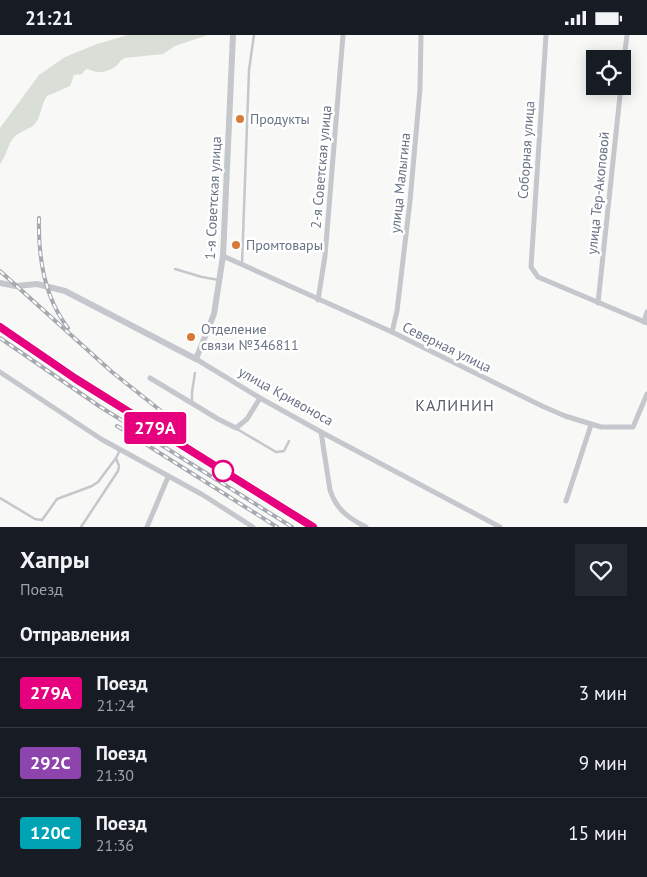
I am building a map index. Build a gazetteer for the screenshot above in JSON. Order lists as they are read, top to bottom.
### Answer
{
  "streets": {
    "street": [
      "Соборная улица",
      "2-я Советская улица",
      "улица Малыгина",
      "улица Тер-Акоповой",
      "1-я Советская улица",
      "Северная улица",
      "улица Кривоноса"
    ]
  },
  "crossings": [
    ["Соборная улица", "улица Тер-Акоповой"],
    ["2-я Советская улица", "Северная улица"],
    ["улица Малыгина", "Северная улица"],
    ["1-я Советская улица", "Северная улица"],
    ["1-я Советская улица", "улица Кривоноса"]
  ],
  "districts": ["КАЛИНИН"],
  "places": ["Продукты", "Промтовары", "Отделение связи №346811"],
  "page": {
    "status": "21:21",
    "on_map": "279А",
    "heading": [
      ["Хапры", "Поезд"],
      "Отправления"
    ],
    "list": [
      {
        "mark": "279А",
        "name": "Поезд",
        "note": "21:24",
        "value": "3 мин"
      },
      {
        "mark": "292С",
        "name": "Поезд",
        "note": "21:30",
        "value": "9 мин"
      },
      {
        "mark": "120С",
        "name": "Поезд",
        "note": "21:36",
        "value": "15 мин"
      }
    ]
  }
}
